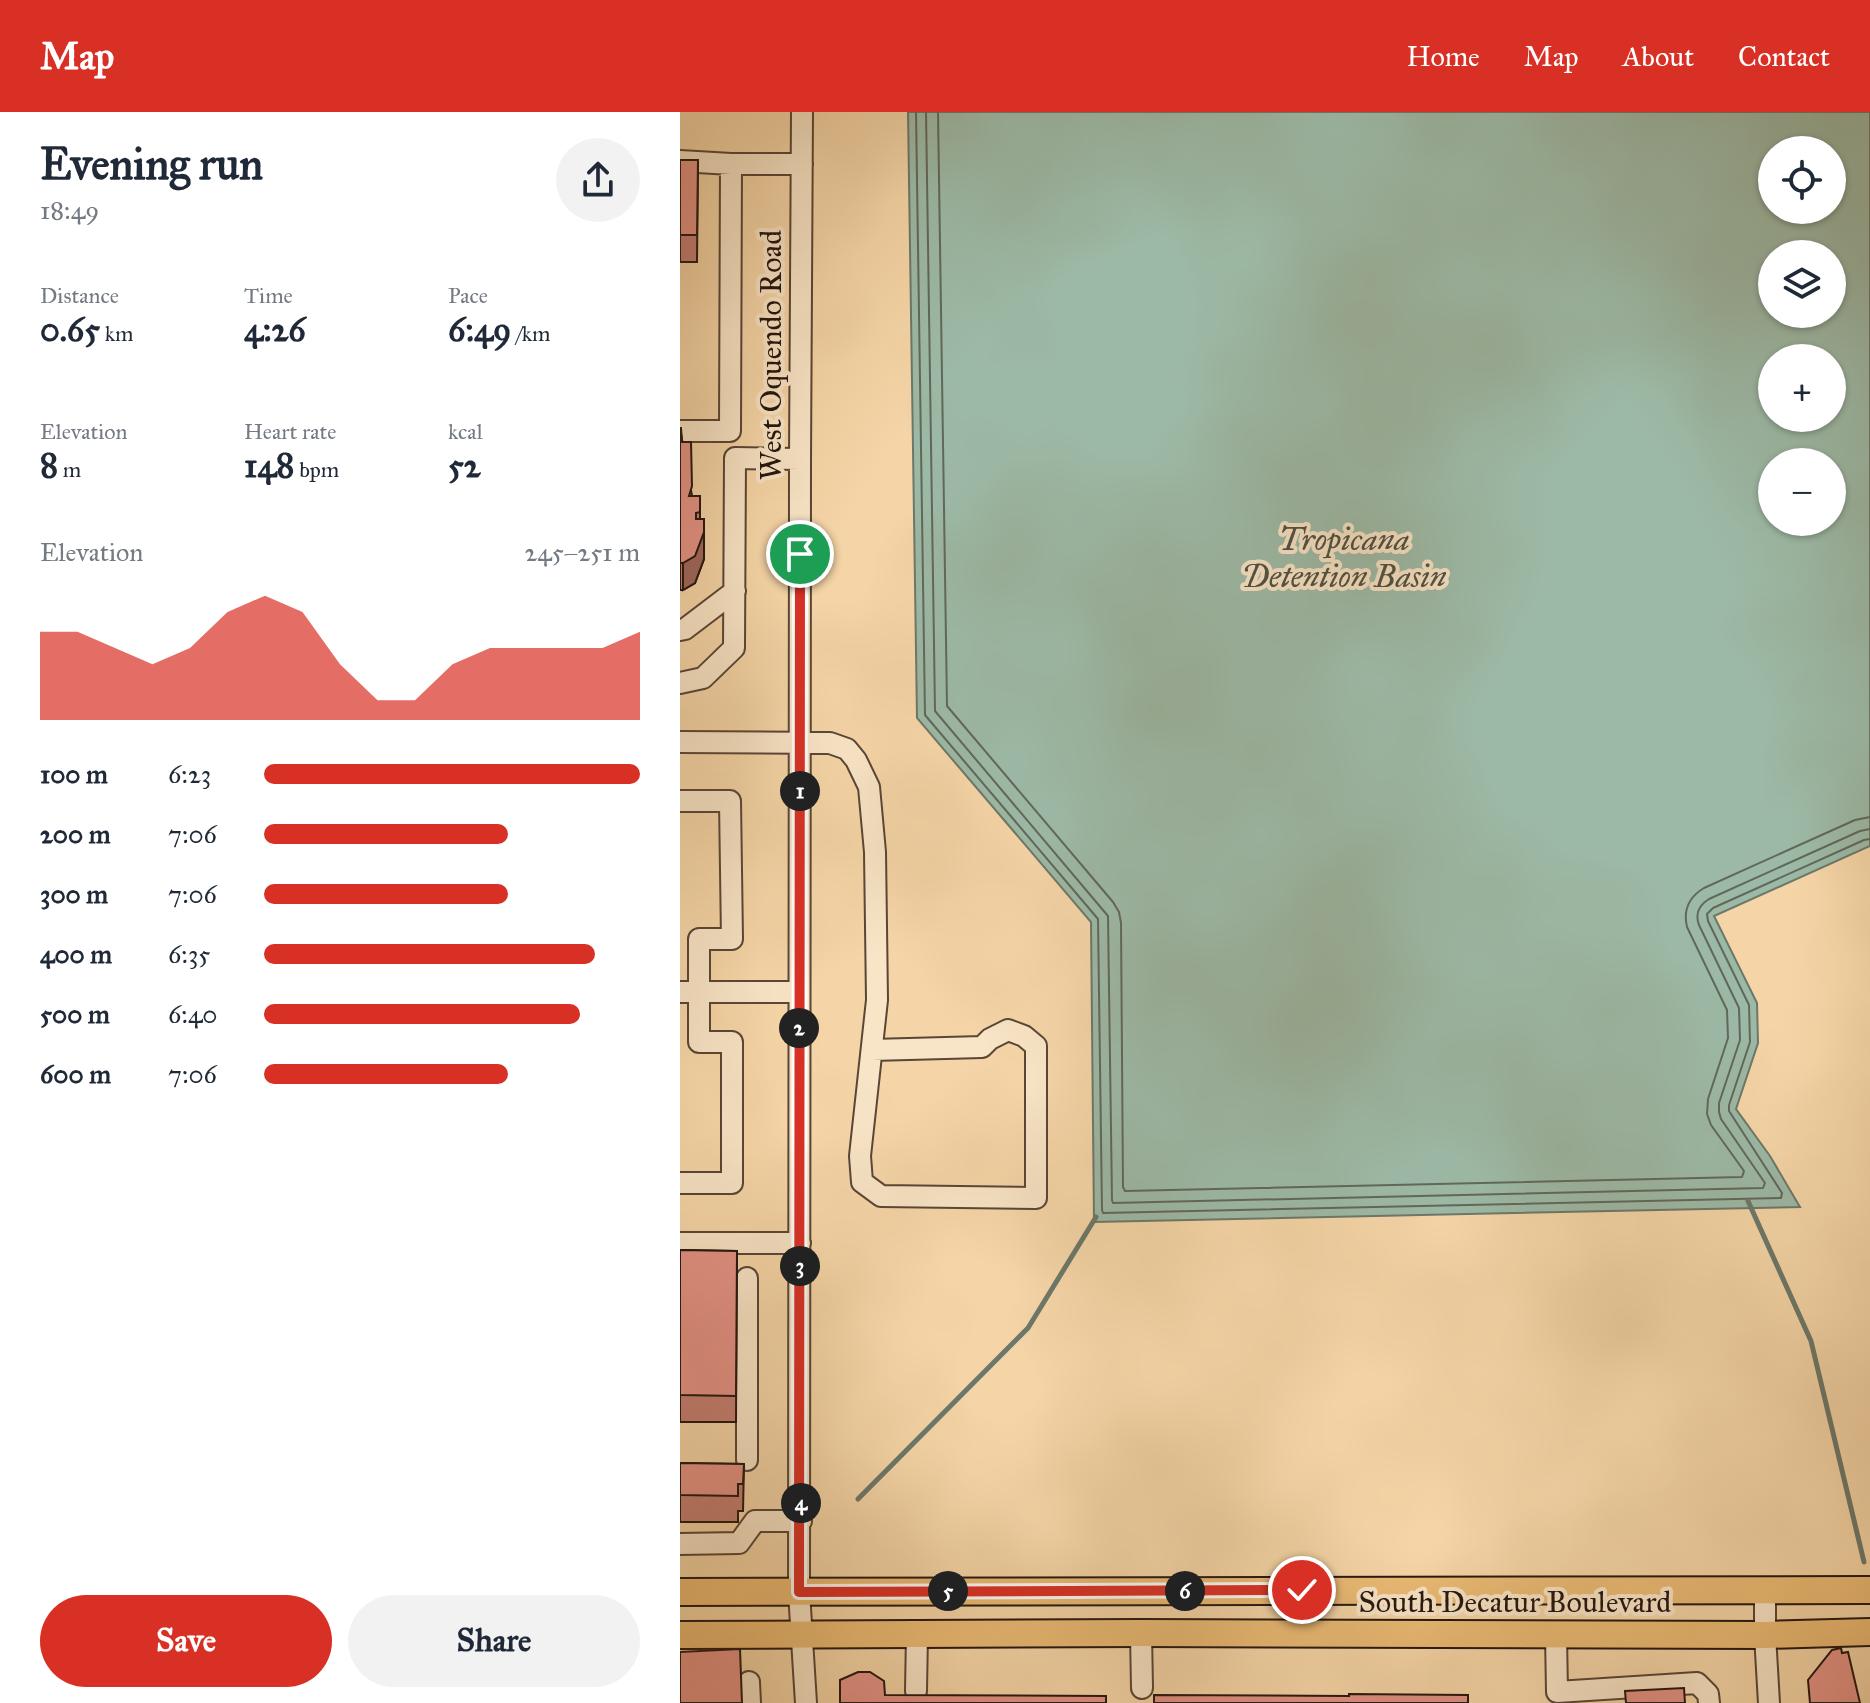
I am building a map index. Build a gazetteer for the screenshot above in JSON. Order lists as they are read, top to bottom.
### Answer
{
  "streets": {
    "main road": ["South Decatur Boulevard"],
    "street": ["West Oquendo Road"]
  },
  "crossings": [
    ["West Oquendo Road", "South Decatur Boulevard"]
  ],
  "water": ["Tropicana Detention Basin"],
  "page": {
    "header": "Map",
    "nav": [
      "Home",
      "Map",
      "About",
      "Contact"
    ],
    "heading": ["Evening run", "18:49"],
    "map_buttons": ["+", "−"],
    "stats": [
      ["Distance", "0.65 km"],
      ["Time", "4:26"],
      ["Pace", "6:49 /km"],
      ["Elevation", "8 m"],
      ["Heart rate", "148 bpm"],
      ["kcal", "52"]
    ],
    "chart": ["Elevation", "245–251 m"],
    "list": [
      {
        "name": "100 m",
        "note": "6:23"
      },
      {
        "name": "200 m",
        "note": "7:06"
      },
      {
        "name": "300 m",
        "note": "7:06"
      },
      {
        "name": "400 m",
        "note": "6:35"
      },
      {
        "name": "500 m",
        "note": "6:40"
      },
      {
        "name": "600 m",
        "note": "7:06"
      }
    ],
    "pins": [
      "1",
      "2",
      "3",
      "4",
      "5",
      "6"
    ],
    "buttons": ["Save", "Share"]
  }
}
